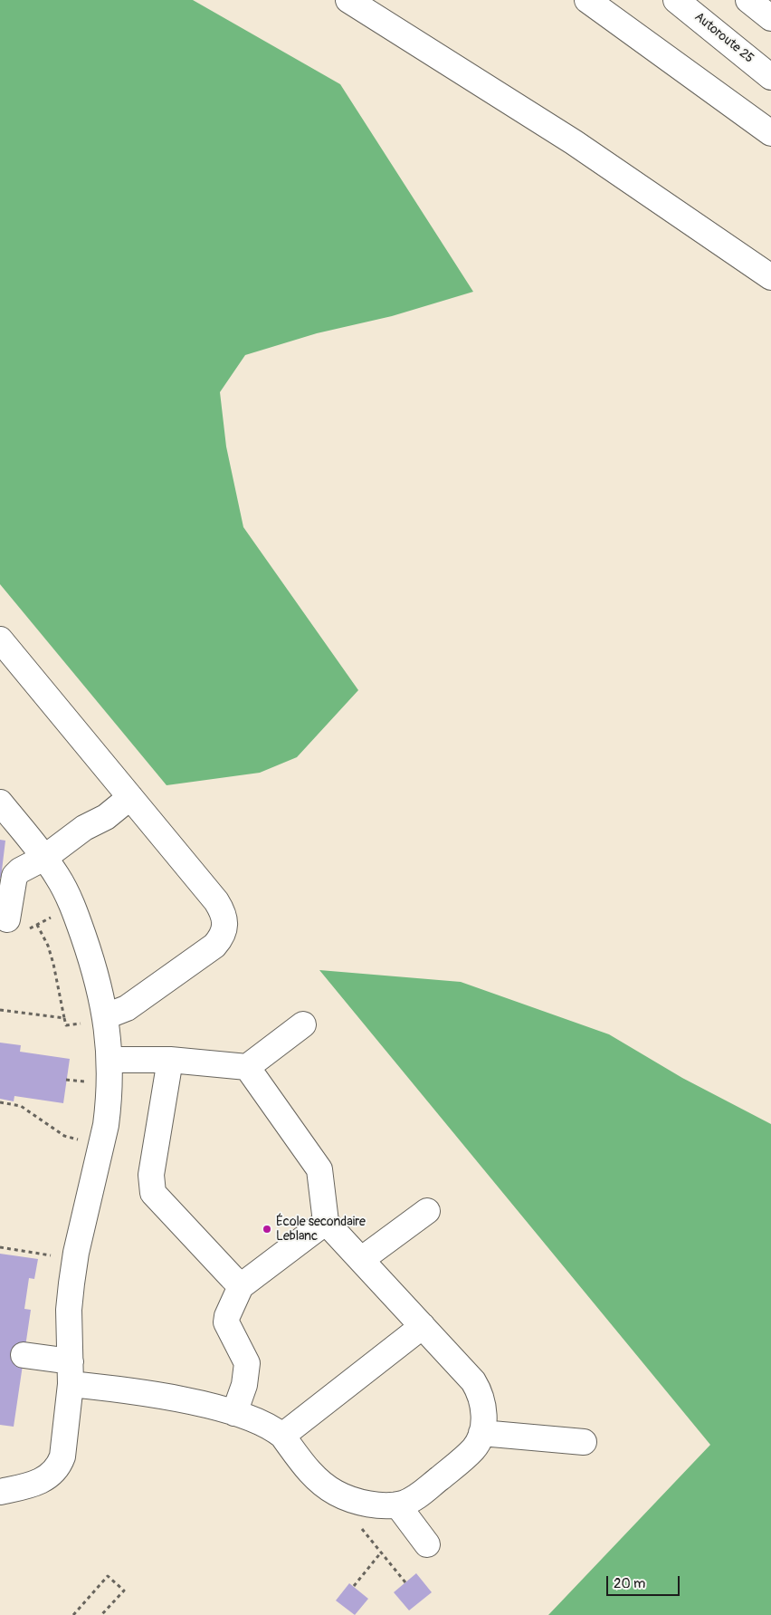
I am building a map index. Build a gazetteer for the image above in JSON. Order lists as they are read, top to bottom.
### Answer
{
  "streets": {
    "main road": ["Autoroute 25"]
  },
  "places": ["École secondaire Leblanc"],
  "scale_bar": "20 m"
}
